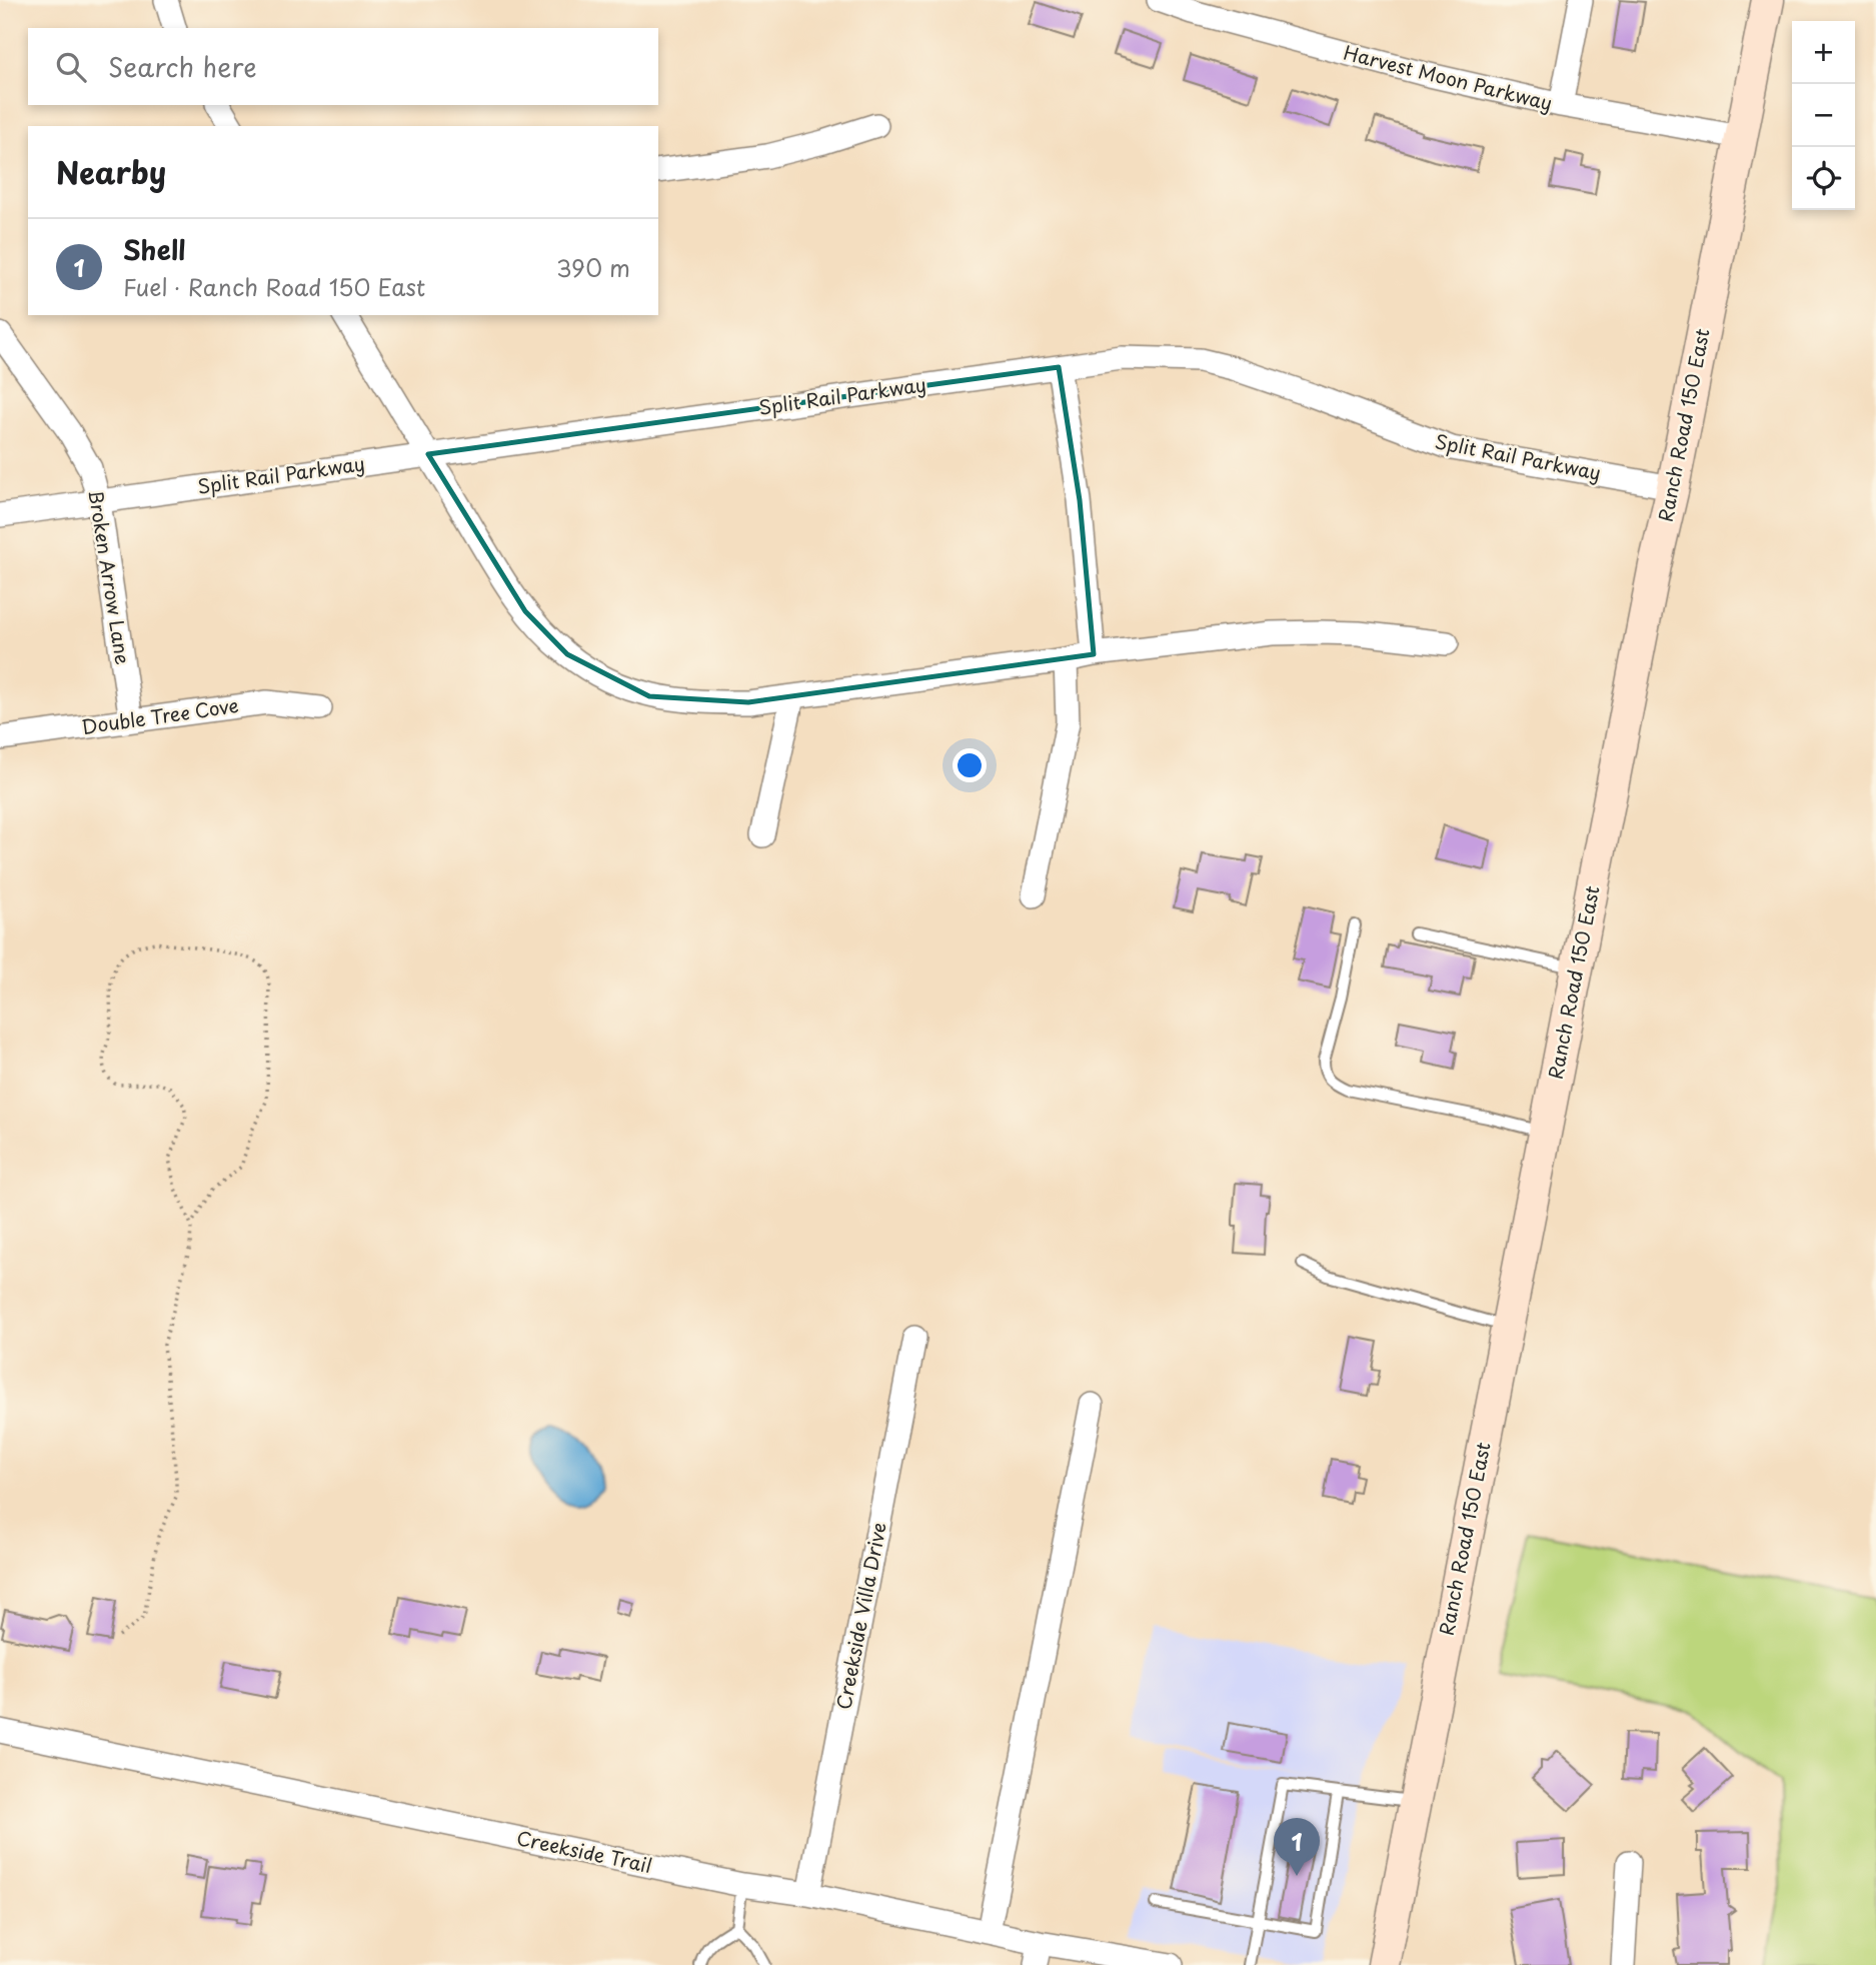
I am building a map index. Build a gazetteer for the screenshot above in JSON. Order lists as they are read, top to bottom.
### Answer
{
  "streets": {
    "main road": ["Ranch Road 150 East"],
    "street": [
      "Harvest Moon Parkway",
      "Split Rail Parkway",
      "Broken Arrow Lane",
      "Double Tree Cove",
      "Creekside Villa Drive",
      "Creekside Trail"
    ]
  },
  "crossings": [
    ["Harvest Moon Parkway", "Ranch Road 150 East"],
    ["Split Rail Parkway", "Ranch Road 150 East"],
    ["Split Rail Parkway", "Broken Arrow Lane"],
    ["Broken Arrow Lane", "Double Tree Cove"],
    ["Creekside Villa Drive", "Creekside Trail"]
  ],
  "page": {
    "map_buttons": ["+", "−"],
    "search": "Search here",
    "heading": "Nearby",
    "list": [
      {
        "mark": "1",
        "name": "Shell",
        "note": "Fuel · Ranch Road 150 East",
        "value": "390 m"
      }
    ],
    "pins": "1"
  }
}
